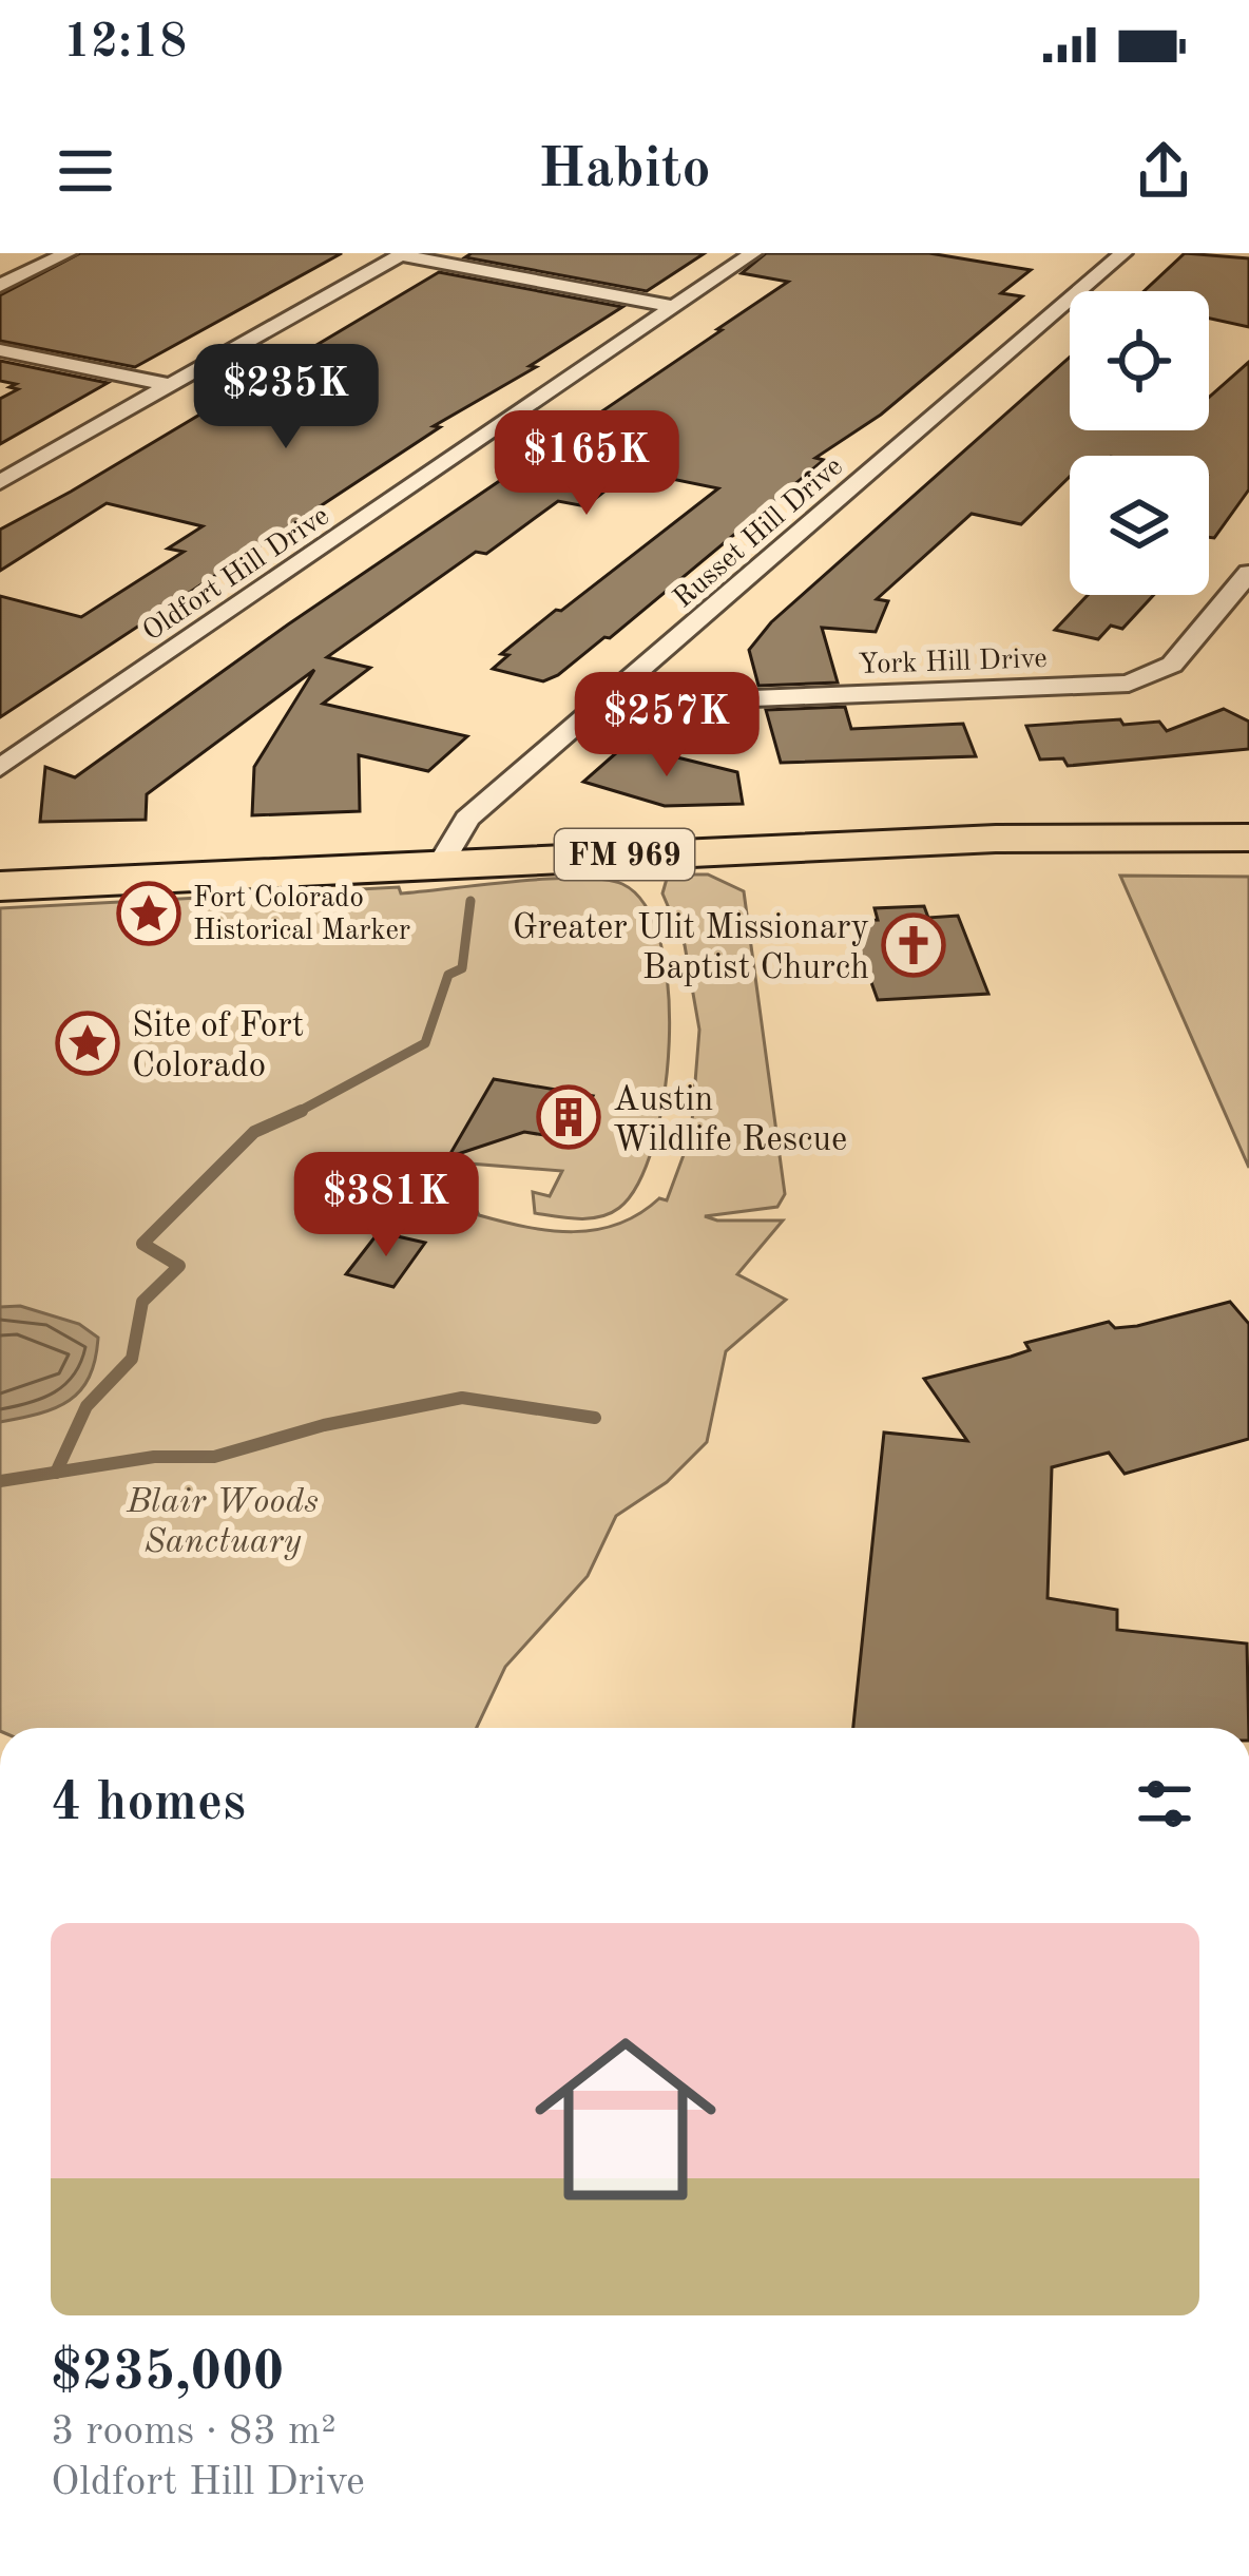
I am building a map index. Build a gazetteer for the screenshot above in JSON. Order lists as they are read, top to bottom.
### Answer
{
  "streets": {
    "main road": ["FM 969"],
    "street": ["Russet Hill Drive", "Oldfort Hill Drive", "York Hill Drive"]
  },
  "crossings": [
    ["Russet Hill Drive", "York Hill Drive"],
    ["Russet Hill Drive", "FM 969"]
  ],
  "parks": ["Blair Woods Sanctuary"],
  "places": {
    "place": ["Fort Colorado Historical Marker", "Site of Fort Colorado"],
    "church": ["Greater Ulit Missionary Baptist Church"],
    "building": ["Austin Wildlife Rescue"]
  },
  "page": {
    "status": "12:18",
    "header": "Habito",
    "price": [
      "$235K",
      "$165K",
      "$257K",
      "$381K"
    ],
    "heading": "4 homes",
    "list": [
      {
        "name": "$235,000",
        "note": "3 rooms · 83 m² · Oldfort Hill Drive"
      }
    ]
  }
}
